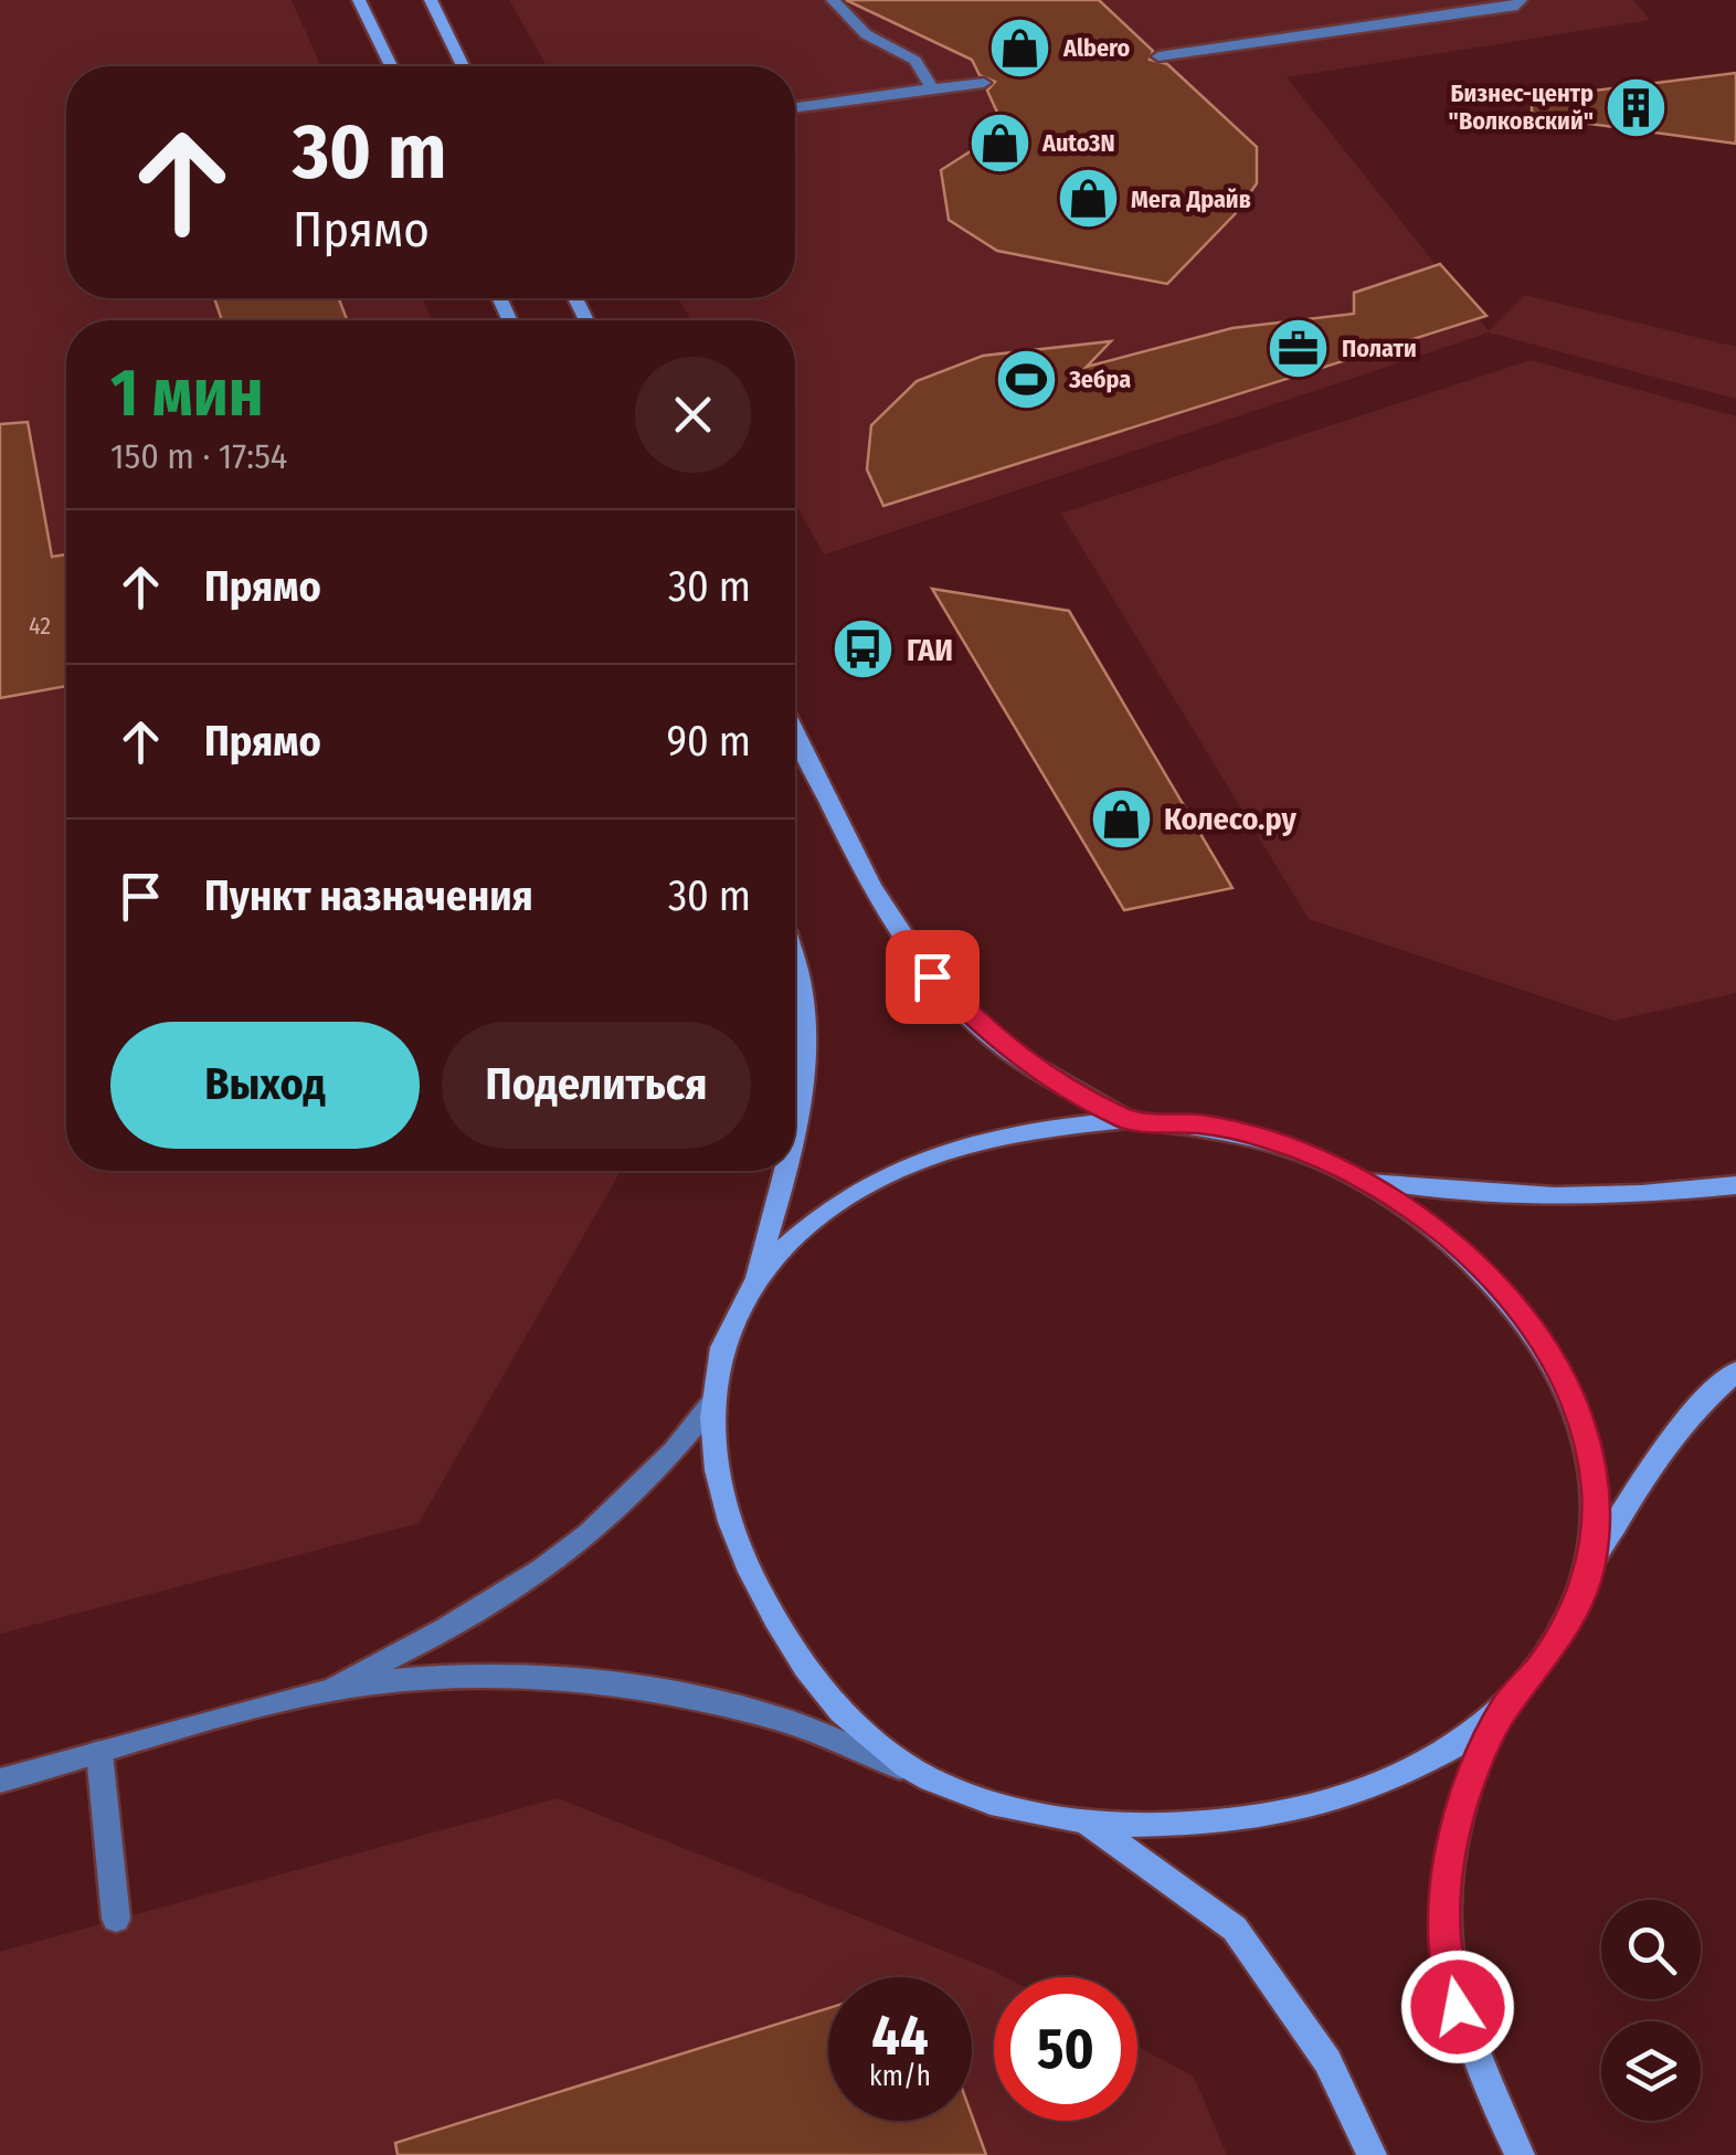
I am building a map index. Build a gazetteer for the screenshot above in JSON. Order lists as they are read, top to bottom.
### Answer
{
  "places": {
    "shop": [
      "Albero",
      "Auto3N",
      "Мега Драйв",
      "Колесо.ру"
    ],
    "building": ["Бизнес-центр \"Волковский\""],
    "office": ["Полати"],
    "sports": ["Зебра"],
    "bus stop": ["ГАИ"]
  },
  "house_numbers": ["42"],
  "page": {
    "turn": ["30 m", "Прямо"],
    "heading": ["1 мин", "150 m · 17:54"],
    "list": [
      {
        "name": "Прямо",
        "value": "30 m"
      },
      {
        "name": "Прямо",
        "value": "90 m"
      },
      {
        "name": "Пункт назначения",
        "value": "30 m"
      }
    ],
    "buttons": ["Выход", "Поделиться"],
    "speed": "44 km/h",
    "limit": "50"
  }
}
